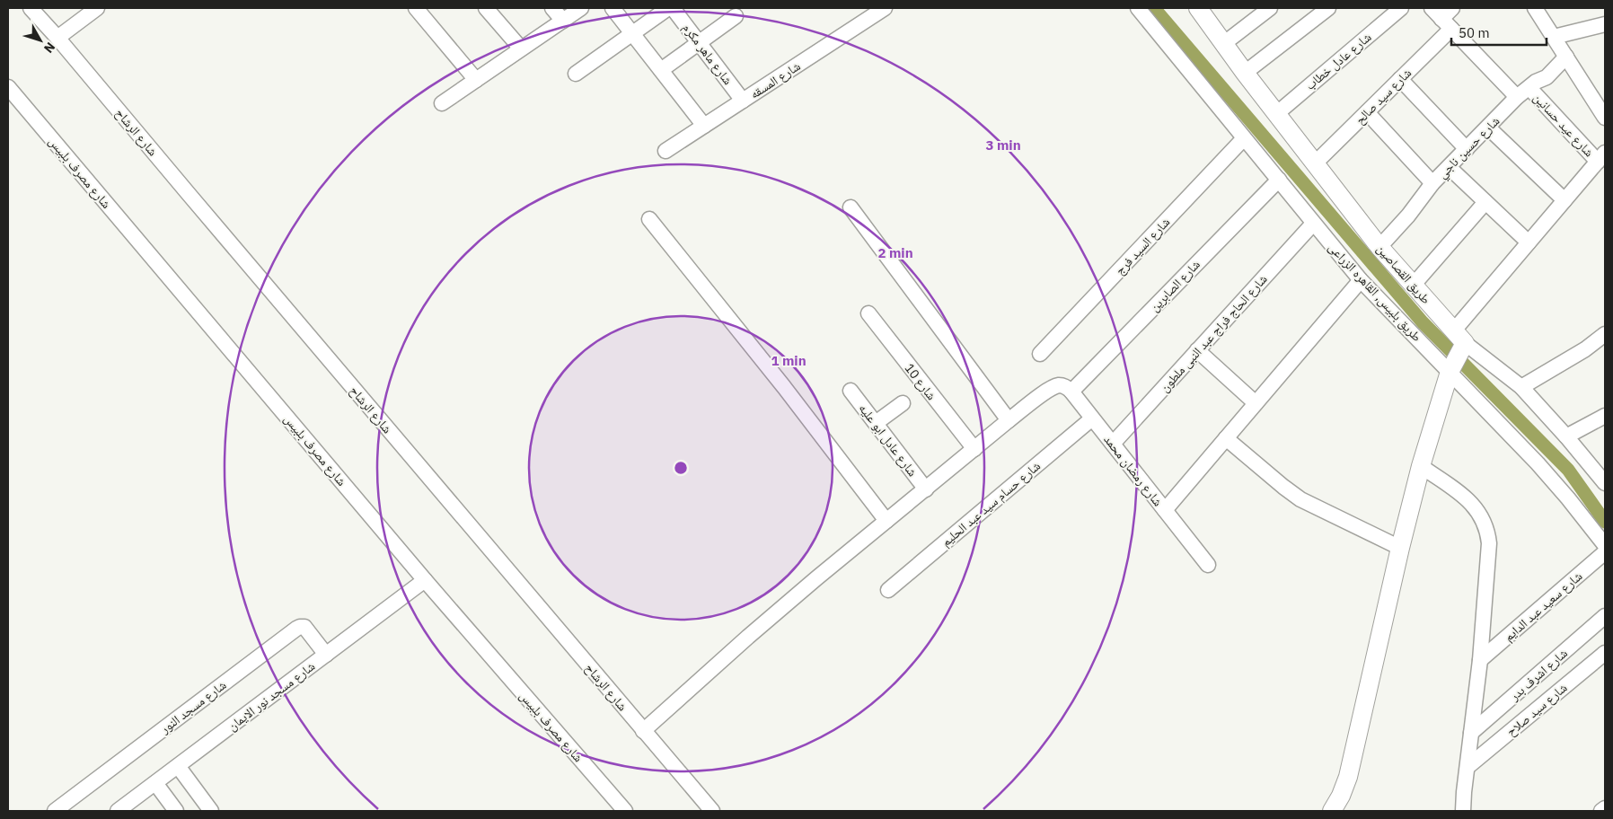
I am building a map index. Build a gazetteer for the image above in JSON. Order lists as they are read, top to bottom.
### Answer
{
  "streets": {
    "street": [
      "شارع ماهر مكرم",
      "شارع عادل خطاب",
      "شارع المسقه",
      "شارع سيد صالح",
      "شارع عيد حسانين",
      "شارع الرشاح",
      "شارع حسين ناجي",
      "شارع مصرف بلبيس",
      "شارع السيد فرج",
      "طريق القصاصين",
      "شارع الصابرين",
      "طريق بلبيس, القاهره الزراعى",
      "شارع الحاج فراج عبد النبى ملطون",
      "شارع 10",
      "شارع عادل ابو عليه",
      "شارع رمضان محمد",
      "شارع حسام سيد عبد الحليم",
      "شارع سعيد عبد الدايم",
      "شارع اشرف بدر",
      "شارع مسجد نور الايمان",
      "شارع مسجد النور",
      "شارع سيد صلاح"
    ]
  },
  "crossings": [
    ["شارع ماهر مكرم", "شارع المسقه"],
    ["شارع عادل خطاب", "طريق القصاصين"],
    ["شارع سيد صالح", "طريق القصاصين"],
    ["شارع عيد حسانين", "شارع حسين ناجي"],
    ["شارع حسين ناجي", "طريق القصاصين"],
    ["شارع مصرف بلبيس", "شارع مسجد نور الايمان"],
    ["شارع السيد فرج", "طريق بلبيس, القاهره الزراعى"],
    ["شارع الصابرين", "طريق بلبيس, القاهره الزراعى"],
    ["شارع الصابرين", "شارع رمضان محمد"],
    ["طريق بلبيس, القاهره الزراعى", "شارع الحاج فراج عبد النبى ملطون"],
    ["شارع الحاج فراج عبد النبى ملطون", "شارع رمضان محمد"],
    ["شارع رمضان محمد", "شارع حسام سيد عبد الحليم"],
    ["شارع مسجد نور الايمان", "شارع مسجد النور"]
  ],
  "scale_bar": "50 m",
  "north": "bottom right",
  "rings": ["3 min", "2 min", "1 min"]
}
